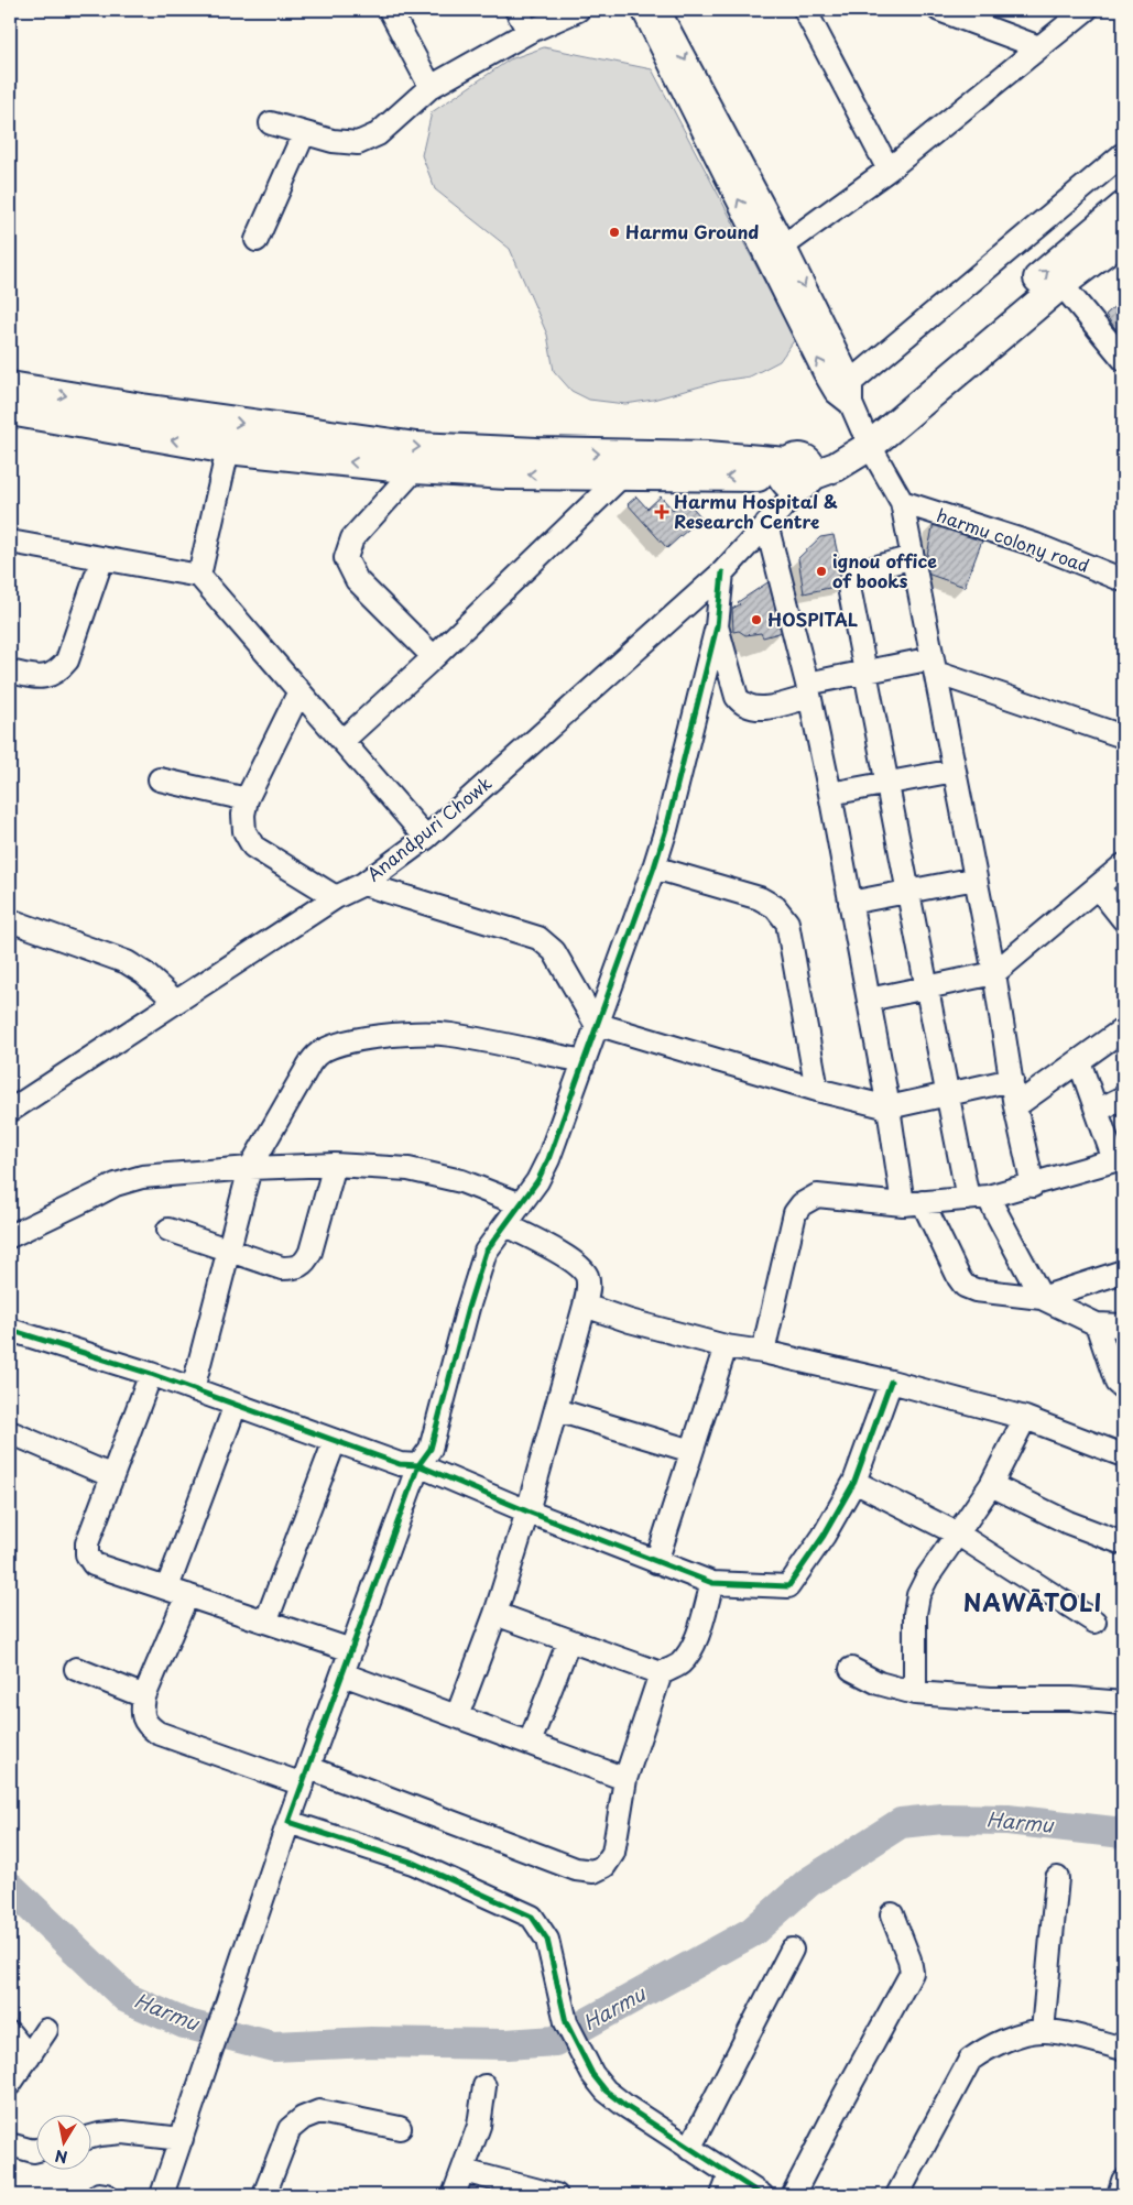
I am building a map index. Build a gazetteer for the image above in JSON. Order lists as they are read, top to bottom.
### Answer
{
  "streets": {
    "street": ["harmu colony road", "Anandpuri Chowk"]
  },
  "districts": ["NAWĀTOLI"],
  "water": ["Harmu"],
  "places": {
    "other": ["Harmu Ground", "ignou office of books", "HOSPITAL"],
    "health": ["Harmu Hospital & Research Centre"]
  },
  "north": "bottom"
}
